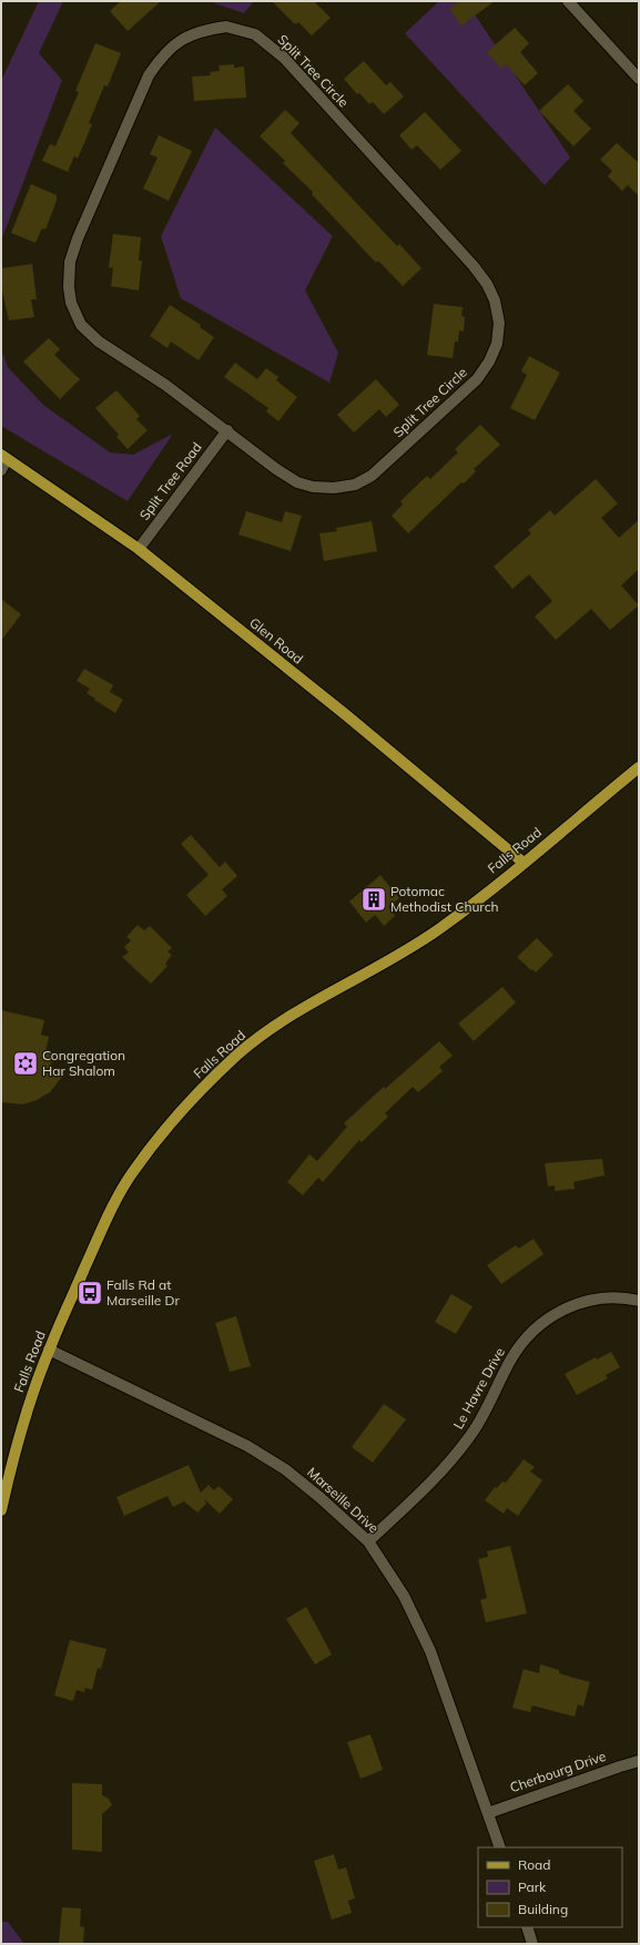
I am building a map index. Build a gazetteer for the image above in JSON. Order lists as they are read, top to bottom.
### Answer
{
  "streets": {
    "main road": ["Glen Road", "Falls Road"],
    "street": [
      "Split Tree Circle",
      "Split Tree Road",
      "Le Havre Drive",
      "Marseille Drive",
      "Cherbourg Drive"
    ]
  },
  "crossings": [
    ["Split Tree Circle", "Split Tree Road"],
    ["Split Tree Road", "Glen Road"],
    ["Glen Road", "Falls Road"],
    ["Falls Road", "Marseille Drive"],
    ["Le Havre Drive", "Marseille Drive"],
    ["Marseille Drive", "Cherbourg Drive"]
  ],
  "places": {
    "building": ["Potomac Methodist Church"],
    "synagogue": ["Congregation Har Shalom"],
    "bus stop": ["Falls Rd at Marseille Dr"]
  },
  "legend": ["Road", "Park", "Building"]
}
